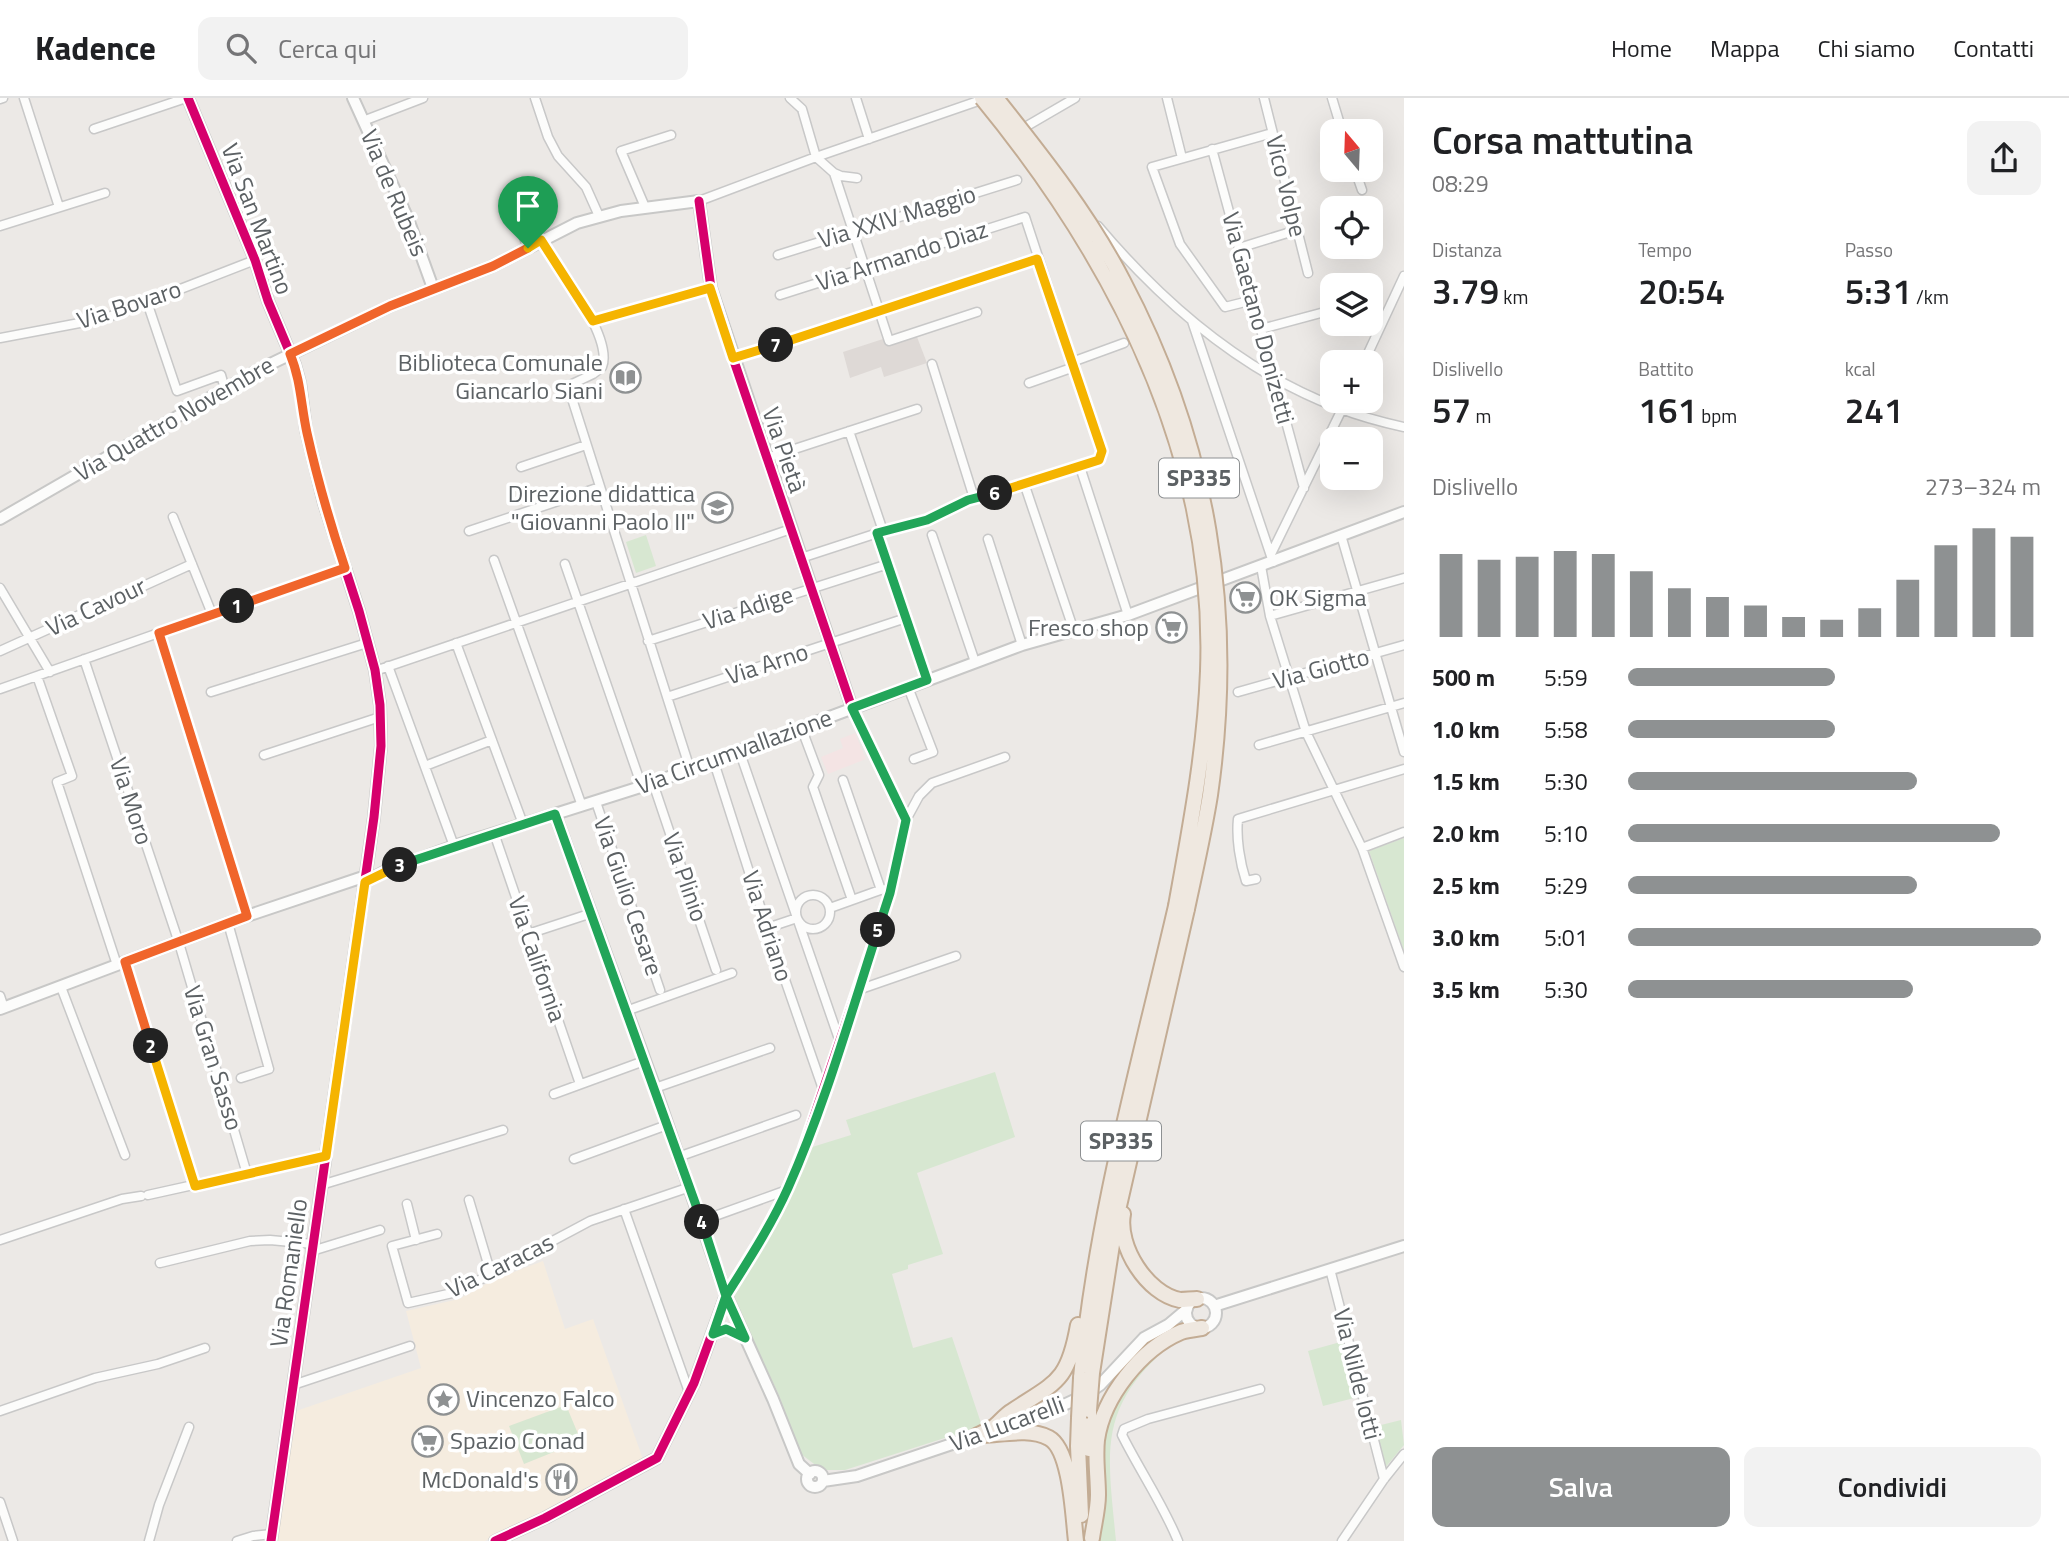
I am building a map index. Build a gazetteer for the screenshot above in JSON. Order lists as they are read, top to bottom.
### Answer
{
  "streets": {
    "highway": ["SP335"],
    "street": [
      "Vico Volpe",
      "Via de Rubeis",
      "Via XXIV Maggio",
      "Via San Martino",
      "Via Armando Diaz",
      "Via Bovaro",
      "Via Gaetano Donizetti",
      "Via Quattro Novembre",
      "Via Pietà",
      "Via Cavour",
      "Via Adige",
      "Via Arno",
      "Via Giotto",
      "Via Circumvallazione",
      "Via Moro",
      "Via Plinio",
      "Via Giulio Cesare",
      "Via Adriano",
      "Via California",
      "Via Gran Sasso",
      "Via Caracas",
      "Via Romaniello",
      "Via Nilde Iotti",
      "Via Lucarelli"
    ]
  },
  "crossings": [
    ["Via de Rubeis", "Via Quattro Novembre"],
    ["Via San Martino", "Via Bovaro"],
    ["Via San Martino", "Via Quattro Novembre"],
    ["Via San Martino", "Via Romaniello"],
    ["Via Quattro Novembre", "Via Pietà"],
    ["Via Quattro Novembre", "Via Romaniello"],
    ["Via Pietà", "Via Adige"],
    ["Via Pietà", "Via Arno"],
    ["Via Pietà", "Via Circumvallazione"],
    ["Via Circumvallazione", "Via Moro"],
    ["Via Circumvallazione", "Via Plinio"],
    ["Via Circumvallazione", "Via Giulio Cesare"],
    ["Via Circumvallazione", "Via Adriano"],
    ["Via Circumvallazione", "Via California"],
    ["Via Circumvallazione", "Via Gran Sasso"],
    ["Via Circumvallazione", "Via Romaniello"],
    ["Via Circumvallazione", "Via Lucarelli"],
    ["Via Moro", "Via Gran Sasso"],
    ["Via Caracas", "Via Lucarelli"]
  ],
  "places": {
    "library": ["Biblioteca Comunale Giancarlo Siani"],
    "school or university": ["Direzione didattica \"Giovanni Paolo II\""],
    "supermarket": ["OK Sigma", "Fresco shop", "Spazio Conad"],
    "place": ["Vincenzo Falco"],
    "restaurant": ["McDonald's"]
  },
  "north": "top",
  "page": {
    "header": "Kadence",
    "search": "Cerca qui",
    "nav": [
      "Home",
      "Mappa",
      "Chi siamo",
      "Contatti"
    ],
    "heading": ["Corsa mattutina", "08:29"],
    "map_buttons": ["+", "−"],
    "stats": [
      ["Distanza", "3.79 km"],
      ["Tempo", "20:54"],
      ["Passo", "5:31 /km"],
      ["Dislivello", "57 m"],
      ["Battito", "161 bpm"],
      ["kcal", "241"]
    ],
    "pins": [
      "7",
      "6",
      "1",
      "3",
      "5",
      "2",
      "4"
    ],
    "chart": ["Dislivello", "273–324 m"],
    "list": [
      {
        "name": "500 m",
        "note": "5:59"
      },
      {
        "name": "1.0 km",
        "note": "5:58"
      },
      {
        "name": "1.5 km",
        "note": "5:30"
      },
      {
        "name": "2.0 km",
        "note": "5:10"
      },
      {
        "name": "2.5 km",
        "note": "5:29"
      },
      {
        "name": "3.0 km",
        "note": "5:01"
      },
      {
        "name": "3.5 km",
        "note": "5:30"
      }
    ],
    "buttons": ["Salva", "Condividi"]
  }
}
